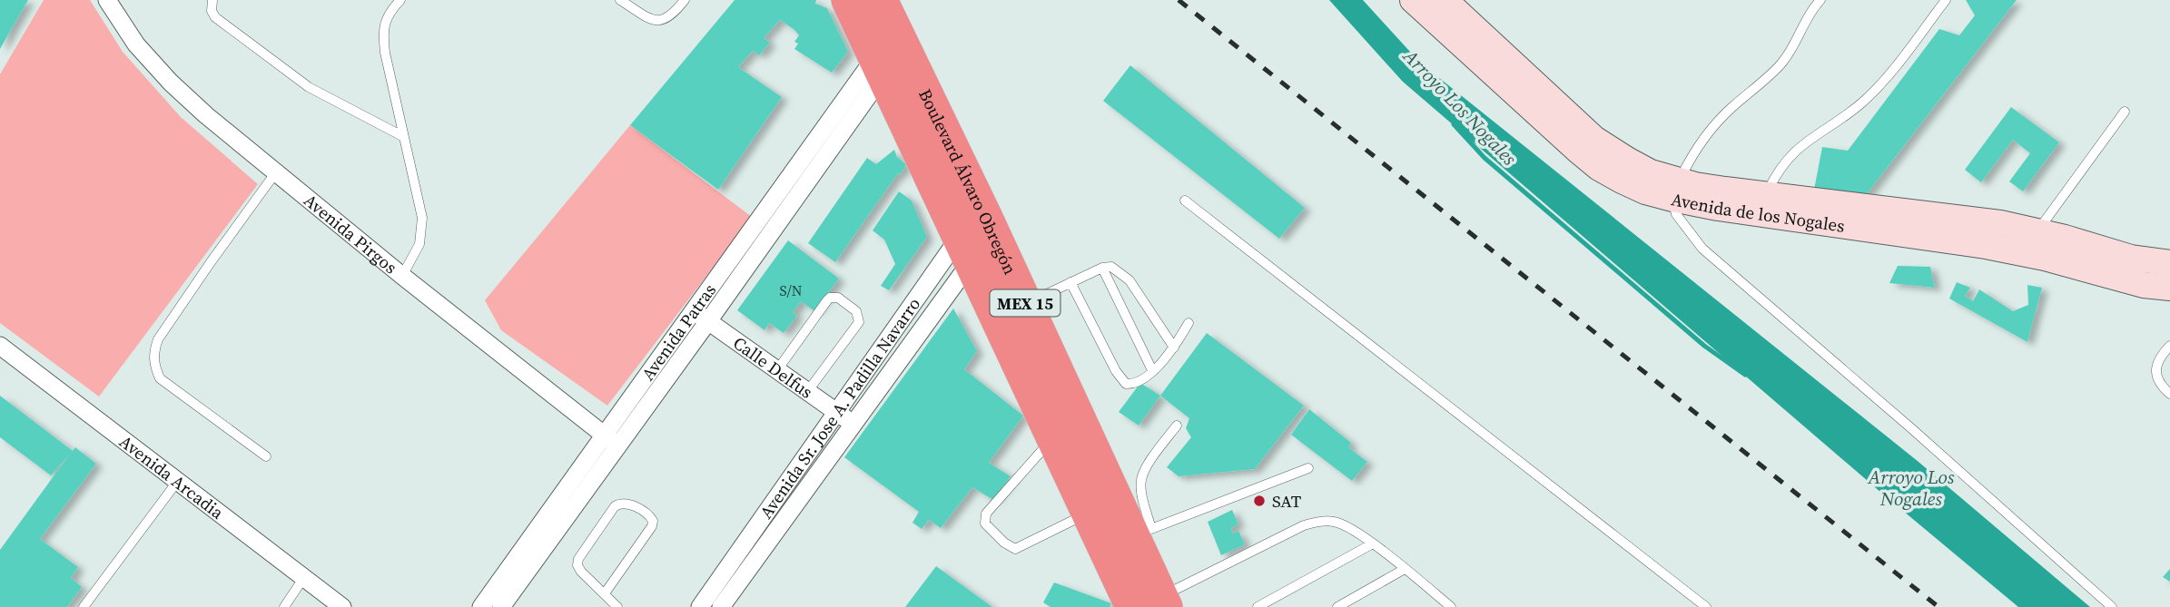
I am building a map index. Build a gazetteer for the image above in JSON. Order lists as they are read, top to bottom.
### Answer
{
  "streets": {
    "highway": ["Boulevard Álvaro Obregón", "MEX 15"],
    "main road": ["Avenida de los Nogales"],
    "street": [
      "Avenida Pirgos",
      "Avenida Patras",
      "Calle Delfus",
      "Avenida Sr. Jose A. Padilla Navarro",
      "Avenida Arcadia"
    ]
  },
  "crossings": [
    ["Boulevard Álvaro Obregón", "Avenida Patras"],
    ["Boulevard Álvaro Obregón", "Avenida Sr. Jose A. Padilla Navarro"],
    ["Avenida Pirgos", "Avenida Patras"],
    ["Avenida Patras", "Calle Delfus"],
    ["Calle Delfus", "Avenida Sr. Jose A. Padilla Navarro"]
  ],
  "water": ["Arroyo Los Nogales"],
  "places": ["SAT"],
  "house_numbers": ["S/N"]
}
